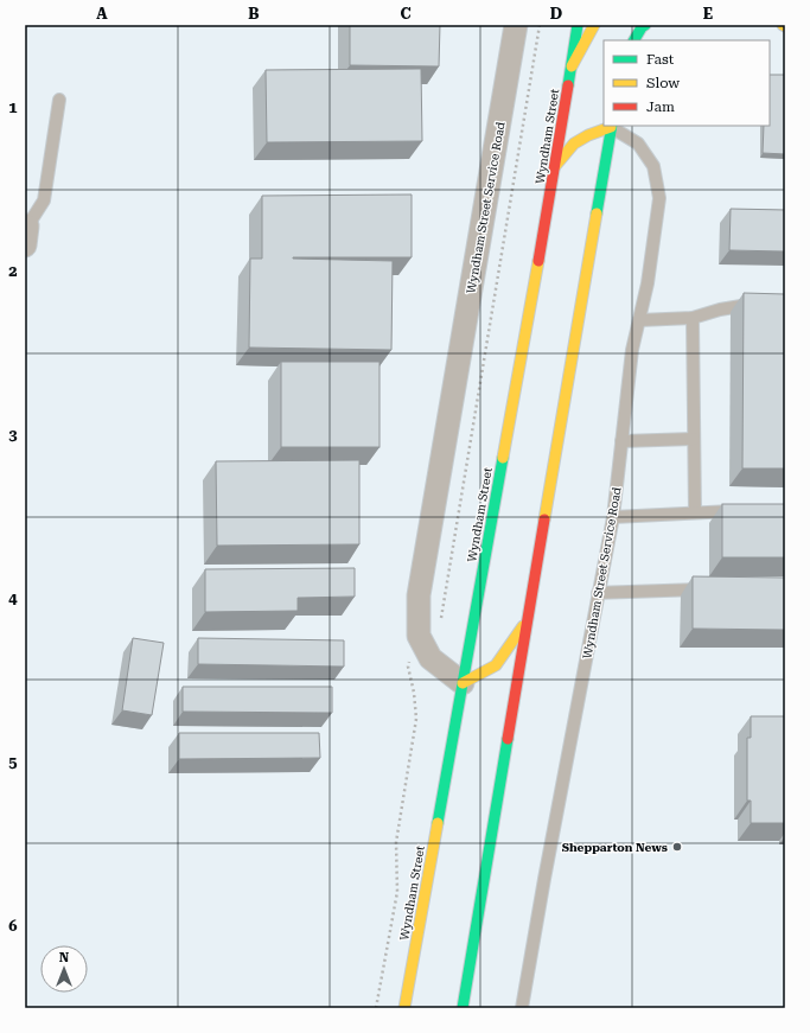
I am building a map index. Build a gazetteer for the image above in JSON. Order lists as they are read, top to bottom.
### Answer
{
  "streets": {
    "main road": ["Wyndham Street"],
    "street": ["Wyndham Street Service Road"]
  },
  "crossings": [
    ["Wyndham Street", "Wyndham Street Service Road"]
  ],
  "places": ["Shepparton News"],
  "legend": ["Fast", "Slow", "Jam"],
  "north": "top",
  "grid": {
    "columns": [
      "A",
      "B",
      "C",
      "D",
      "E"
    ],
    "rows": [
      "1",
      "2",
      "3",
      "4",
      "5",
      "6"
    ]
  }
}
